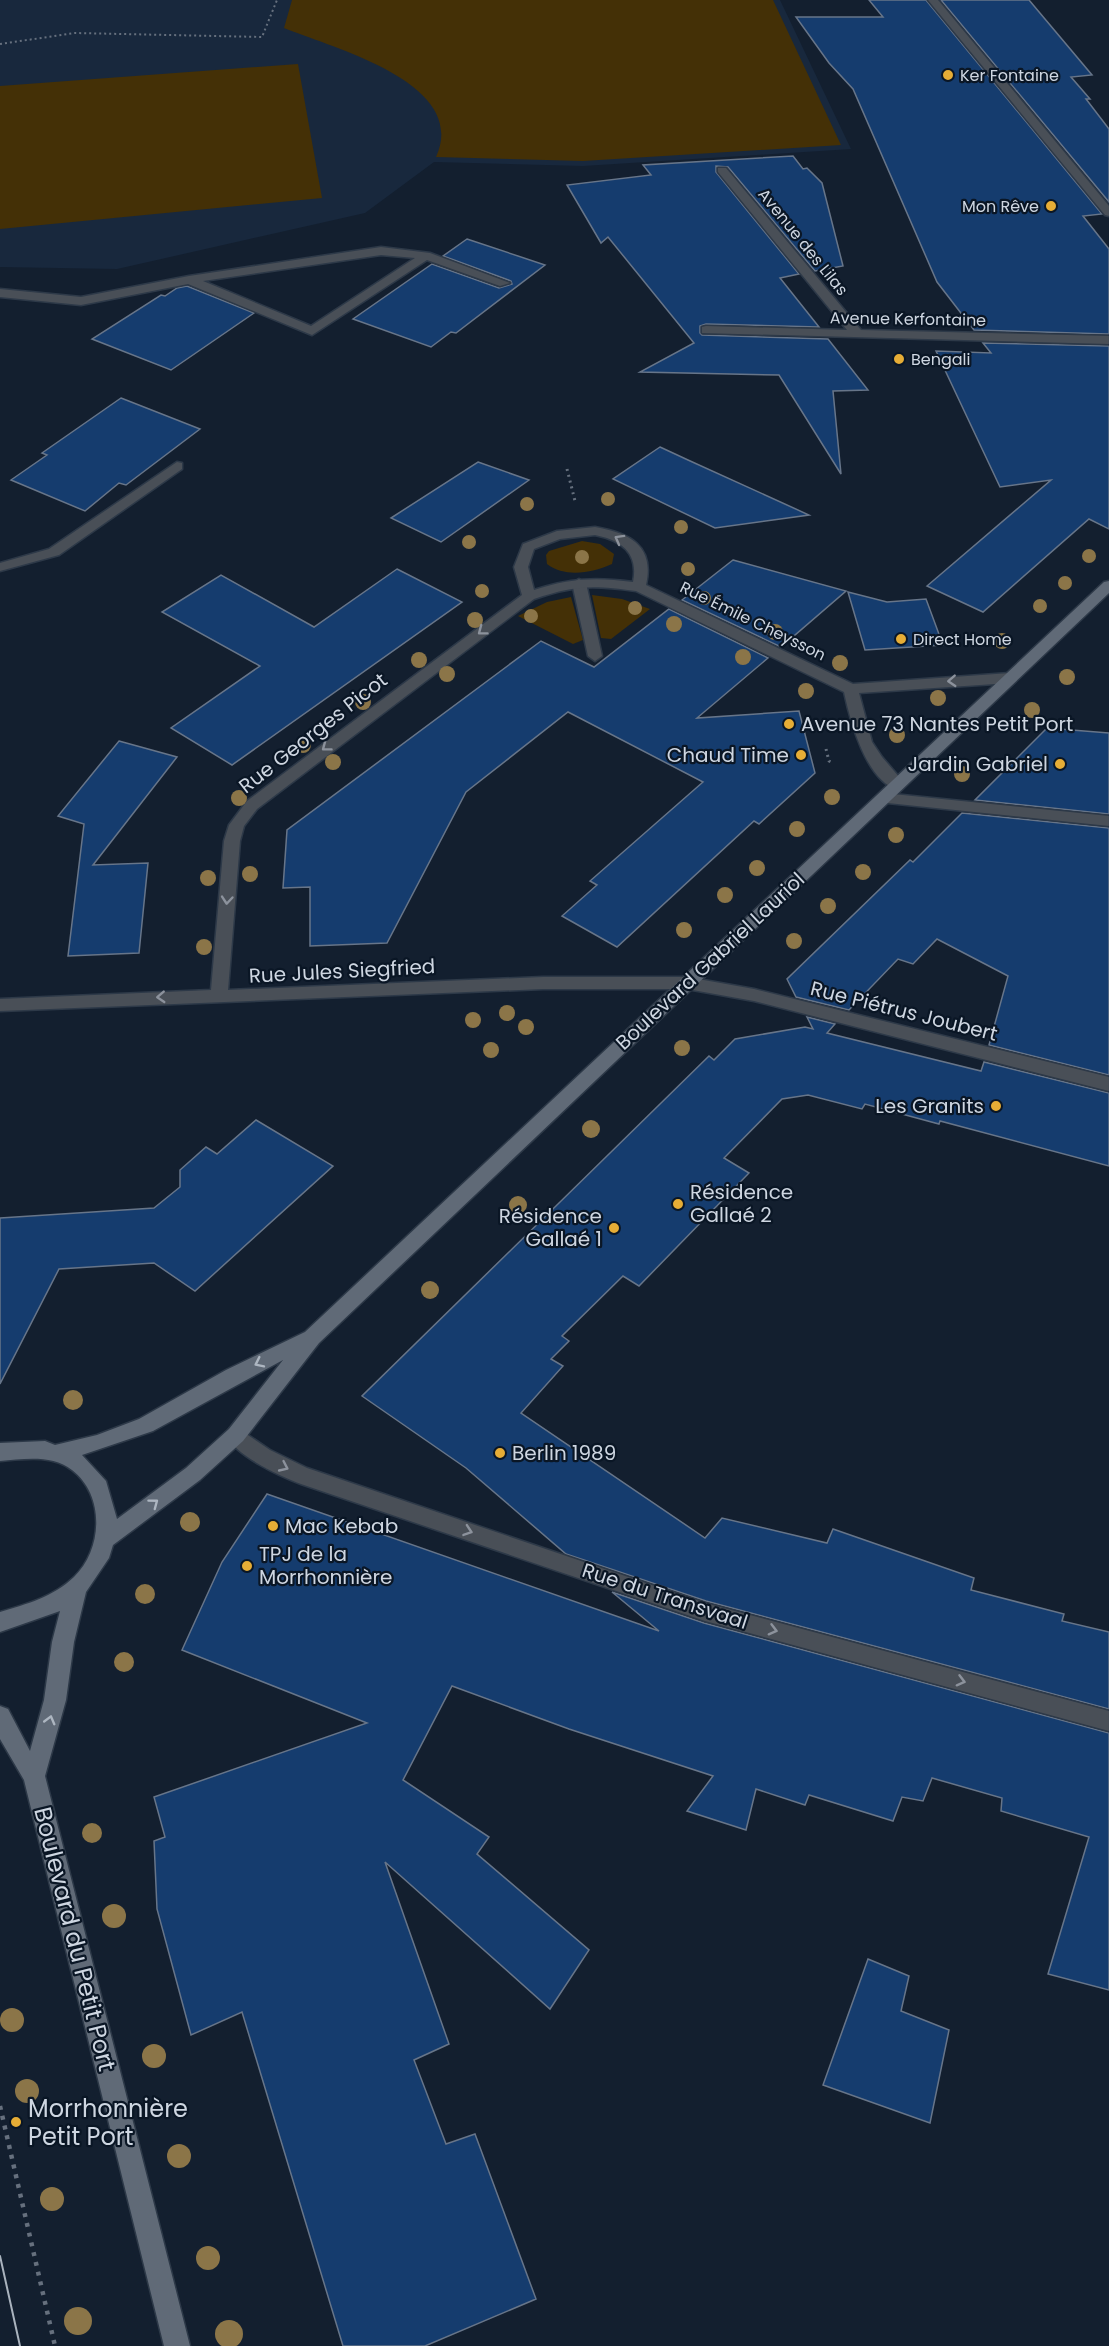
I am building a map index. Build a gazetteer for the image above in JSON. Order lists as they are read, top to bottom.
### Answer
{
  "streets": {
    "main road": ["Boulevard Gabriel Lauriol", "Boulevard du Petit Port"],
    "street": [
      "Avenue des Lilas",
      "Avenue Kerfontaine",
      "Rue Émile Cheysson",
      "Rue Georges Picot",
      "Rue Jules Siegfried",
      "Rue Piétrus Joubert",
      "Rue du Transvaal"
    ]
  },
  "crossings": [
    ["Avenue des Lilas", "Avenue Kerfontaine"],
    ["Rue Émile Cheysson", "Rue Georges Picot"],
    ["Rue Émile Cheysson", "Boulevard Gabriel Lauriol"],
    ["Rue Georges Picot", "Rue Jules Siegfried"],
    ["Boulevard Gabriel Lauriol", "Rue Jules Siegfried"],
    ["Boulevard Gabriel Lauriol", "Rue Piétrus Joubert"],
    ["Boulevard Gabriel Lauriol", "Rue du Transvaal"],
    ["Rue Jules Siegfried", "Rue Piétrus Joubert"]
  ],
  "one_way": ["Rue Georges Picot", "Rue du Transvaal"],
  "places": [
    "Ker Fontaine",
    "Mon Rêve",
    "Bengali",
    "Direct Home",
    "Avenue 73 Nantes Petit Port",
    "Chaud Time",
    "Jardin Gabriel",
    "Les Granits",
    "Résidence Gallaé 2",
    "Résidence Gallaé 1",
    "Berlin 1989",
    "Mac Kebab",
    "TPJ de la Morrhonnière",
    "Morrhonnière Petit Port"
  ]
}
